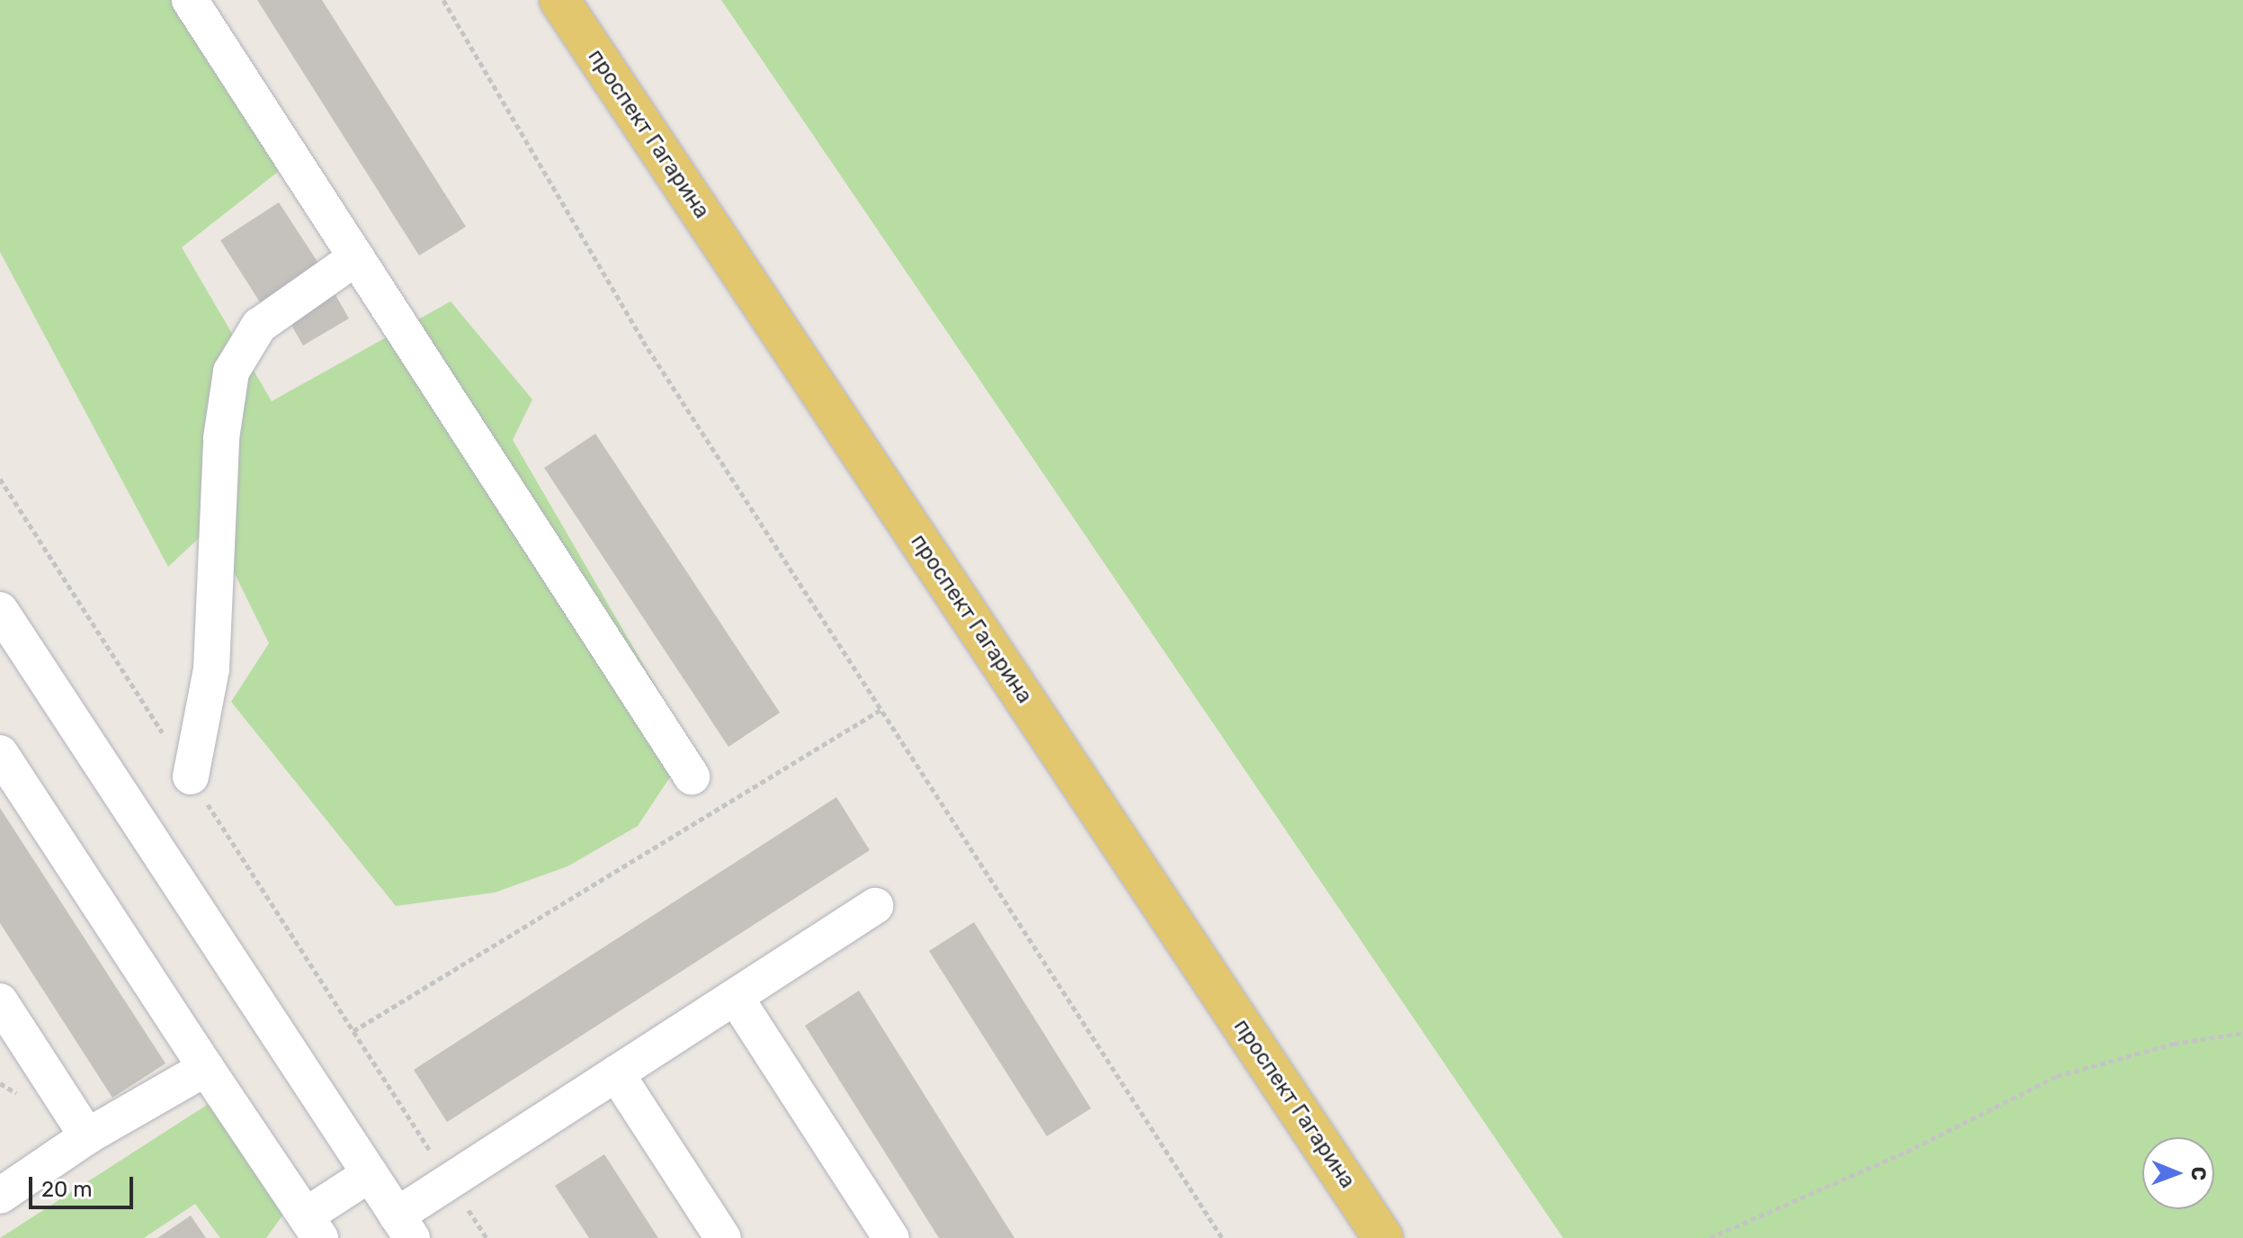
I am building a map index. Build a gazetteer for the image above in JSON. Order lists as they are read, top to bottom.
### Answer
{
  "streets": {
    "main road": ["проспект Гагарина"]
  },
  "scale_bar": "20 m",
  "north": "right"
}
